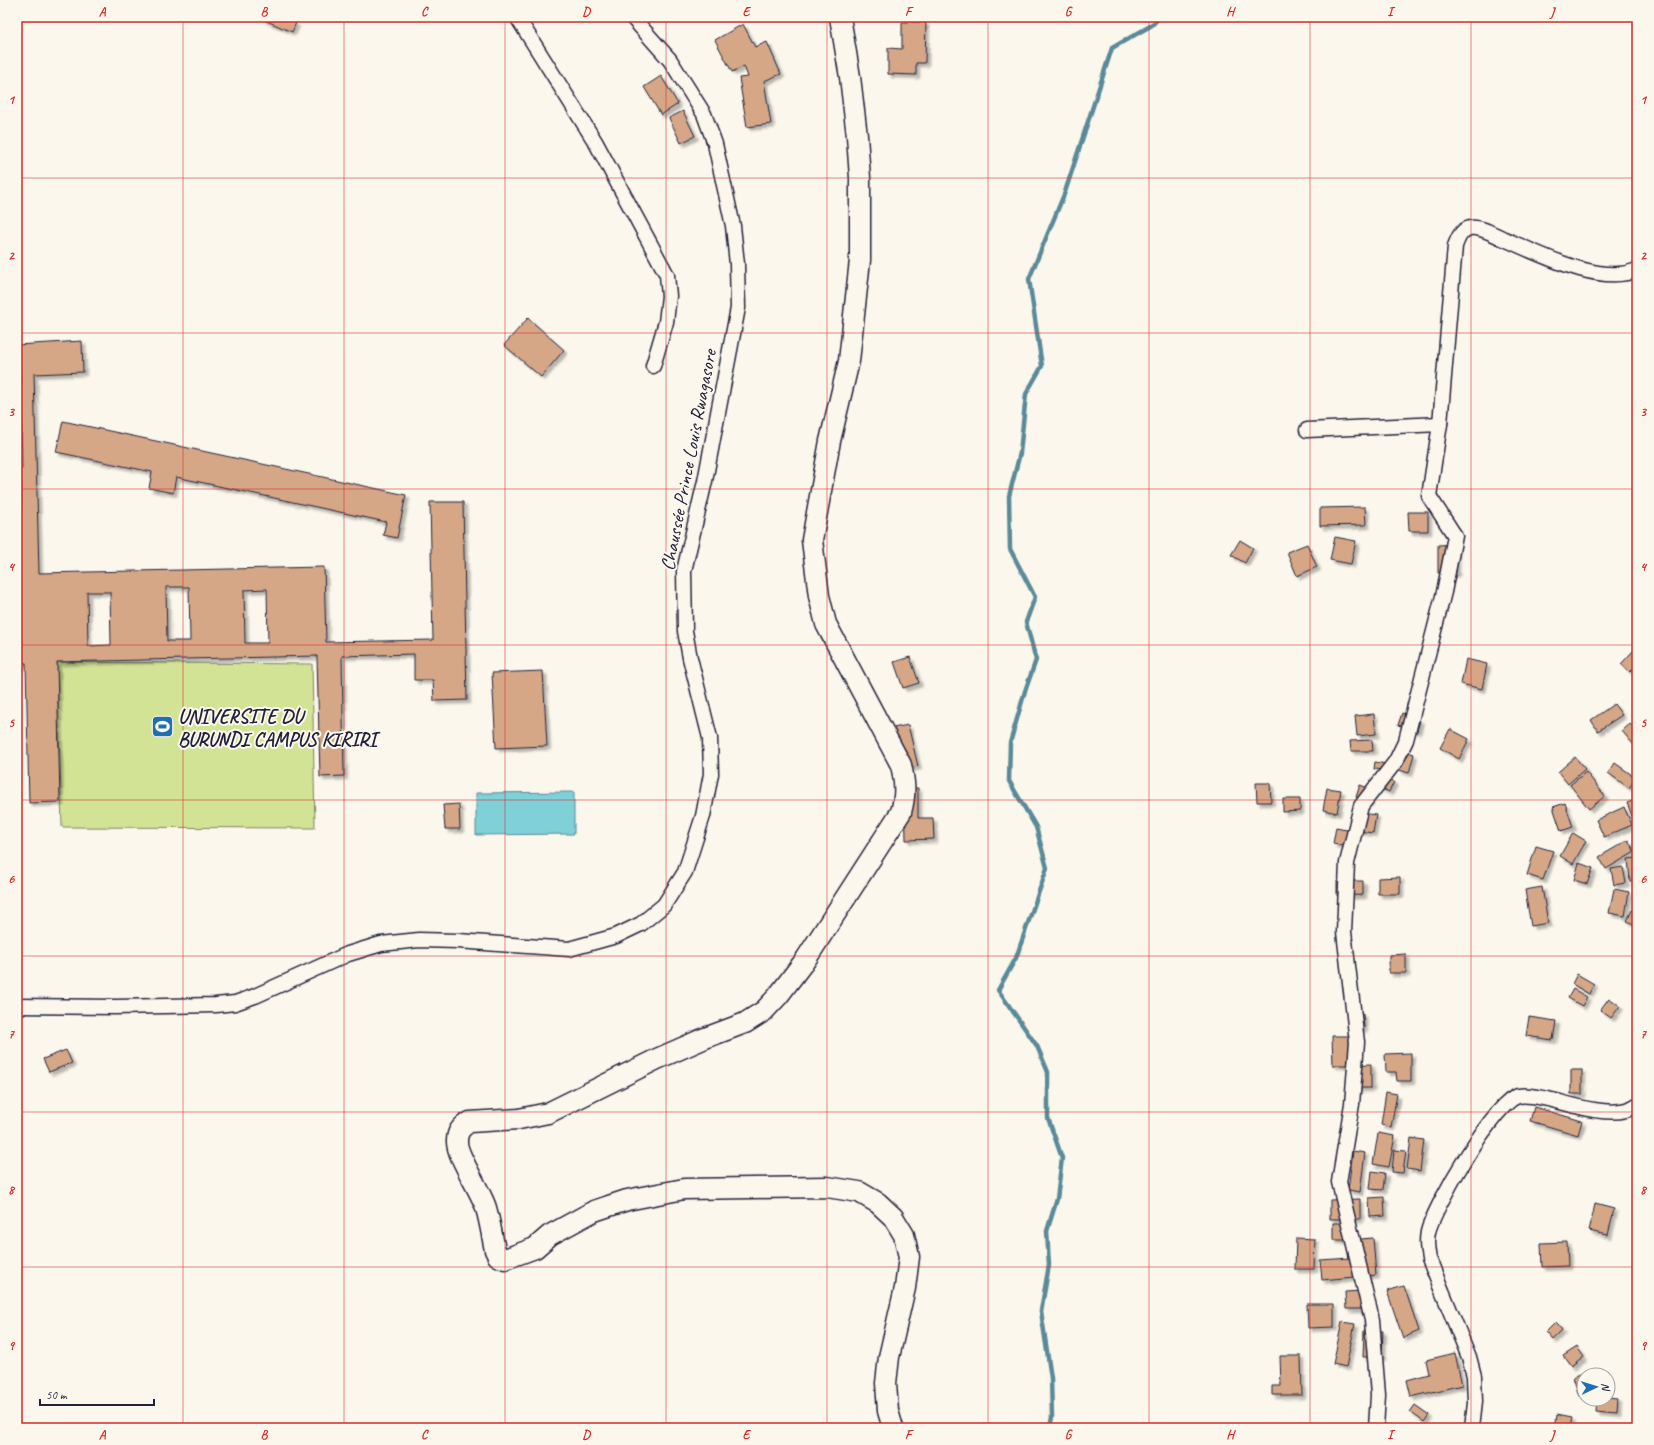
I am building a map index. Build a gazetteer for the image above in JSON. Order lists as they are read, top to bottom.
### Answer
{
  "streets": {
    "street": ["Chaussée Prince Louis Rwagasore"]
  },
  "places": {
    "sports": ["UNIVERSITE DU BURUNDI CAMPUS KIRIRI"]
  },
  "scale_bar": "50 m",
  "north": "right",
  "grid": {
    "columns": [
      "A",
      "B",
      "C",
      "D",
      "E",
      "F",
      "G",
      "H",
      "I",
      "J"
    ],
    "rows": [
      "1",
      "2",
      "3",
      "4",
      "5",
      "6",
      "7",
      "8",
      "9"
    ]
  }
}
